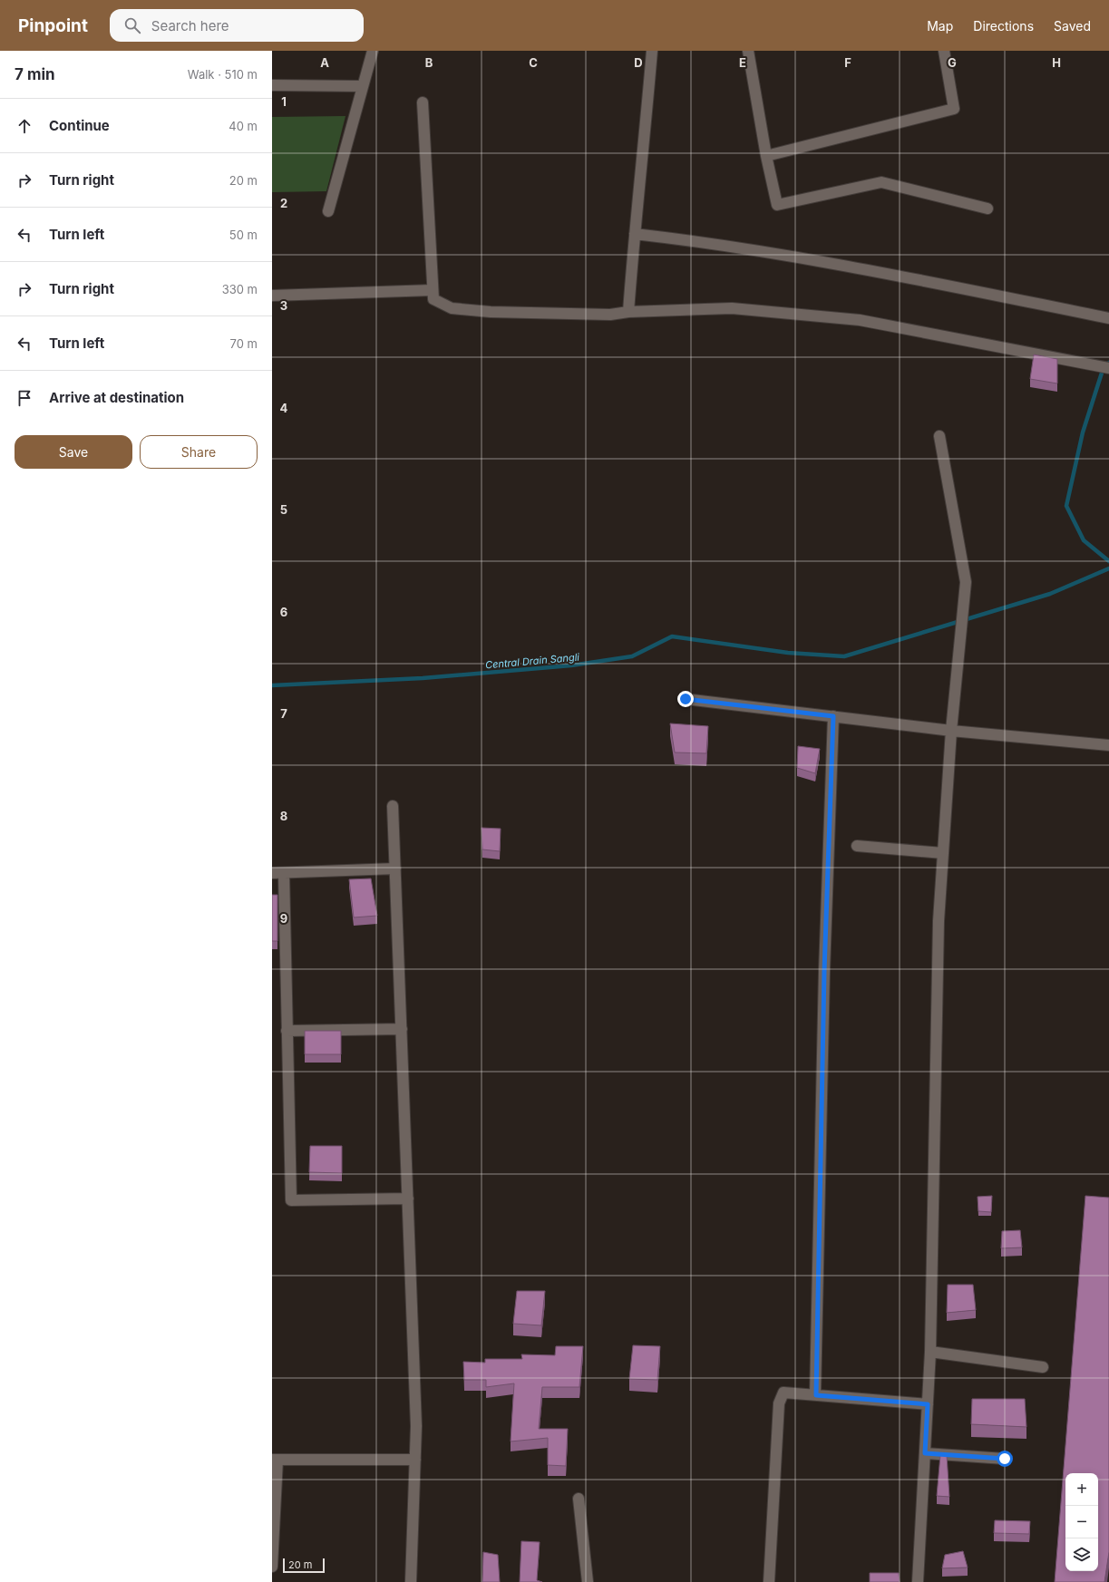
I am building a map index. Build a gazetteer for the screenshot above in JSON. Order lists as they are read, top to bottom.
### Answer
{
  "water": ["Central Drain Sangli"],
  "scale_bar": "20 m",
  "page": {
    "header": "Pinpoint",
    "search": "Search here",
    "nav": ["Map", "Directions", "Saved"],
    "heading": ["7 min", "Walk · 510 m"],
    "list": [
      ["Continue", "40 m"],
      ["Turn right", "20 m"],
      ["Turn left", "50 m"],
      ["Turn right", "330 m"],
      ["Turn left", "70 m"],
      "Arrive at destination"
    ],
    "buttons": ["Save", "Share"],
    "map_buttons": ["+", "−"],
    "scale": "20 m"
  },
  "grid": {
    "columns": [
      "A",
      "B",
      "C",
      "D",
      "E",
      "F",
      "G",
      "H"
    ],
    "rows": [
      "1",
      "2",
      "3",
      "4",
      "5",
      "6",
      "7",
      "8",
      "9"
    ]
  }
}
